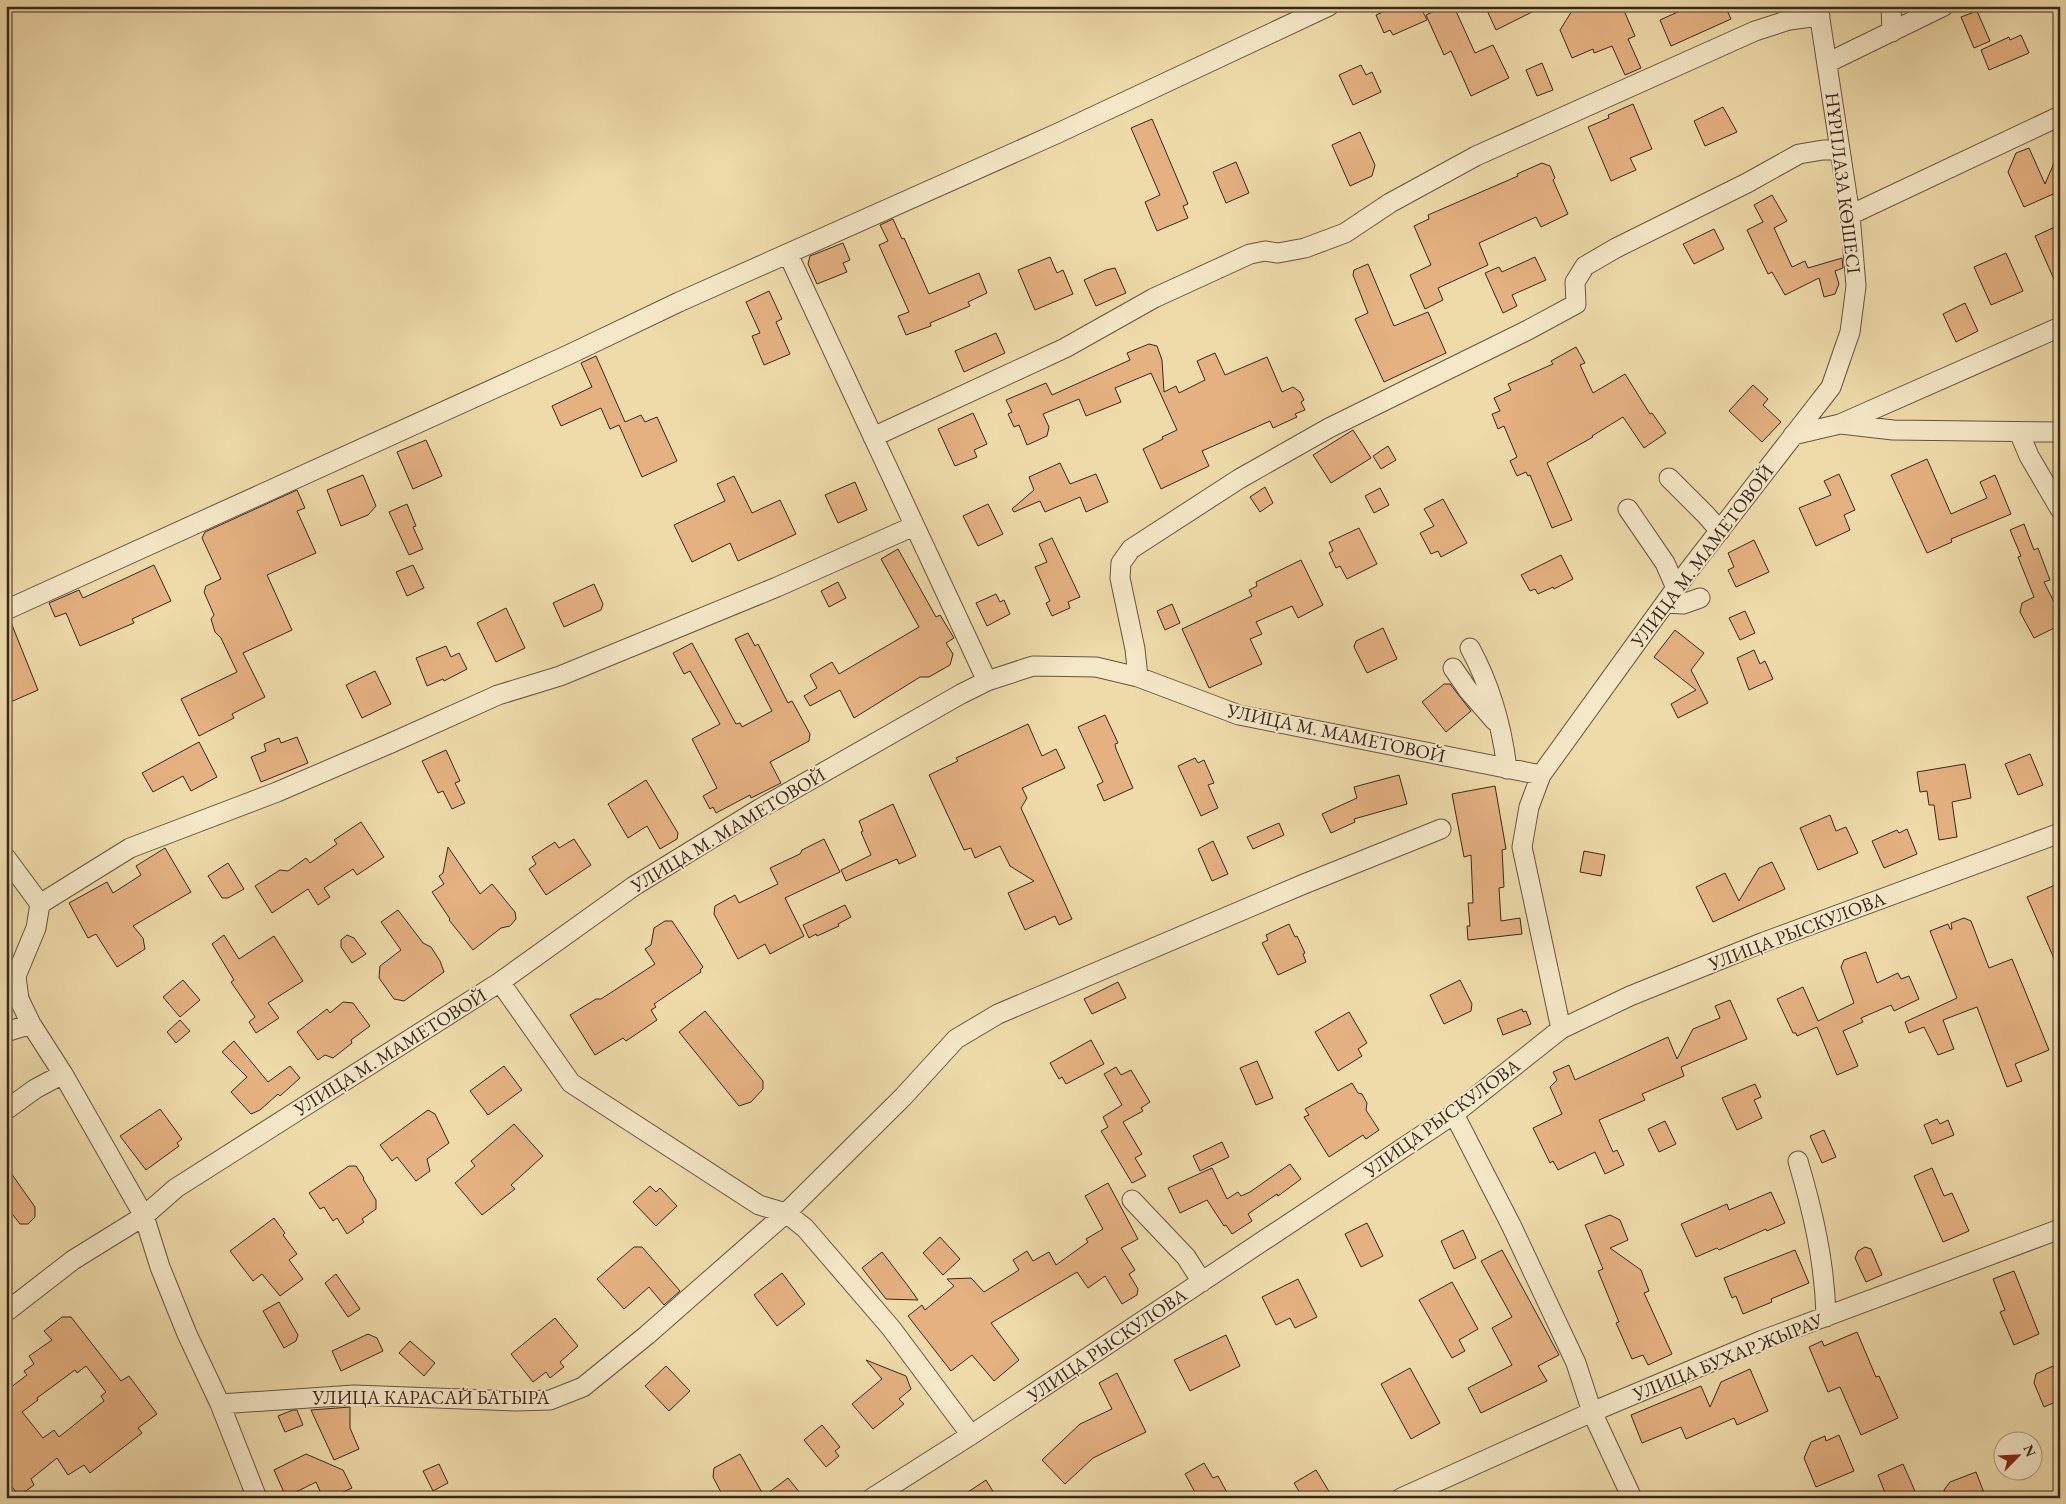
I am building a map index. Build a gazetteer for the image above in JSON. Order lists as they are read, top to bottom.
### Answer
{
  "streets": {
    "street": [
      "НҰРПЛАЗА КӨШЕСІ",
      "УЛИЦА М. МАМЕТОВОЙ",
      "УЛИЦА РЫСКУЛОВА",
      "УЛИЦА БУХАР ЖЫРАУ",
      "УЛИЦА КАРАСАЙ БАТЫРА"
    ]
  },
  "crossings": [
    ["НҰРПЛАЗА КӨШЕСІ", "УЛИЦА М. МАМЕТОВОЙ"],
    ["УЛИЦА М. МАМЕТОВОЙ", "УЛИЦА РЫСКУЛОВА"]
  ],
  "north": "top right"
}
